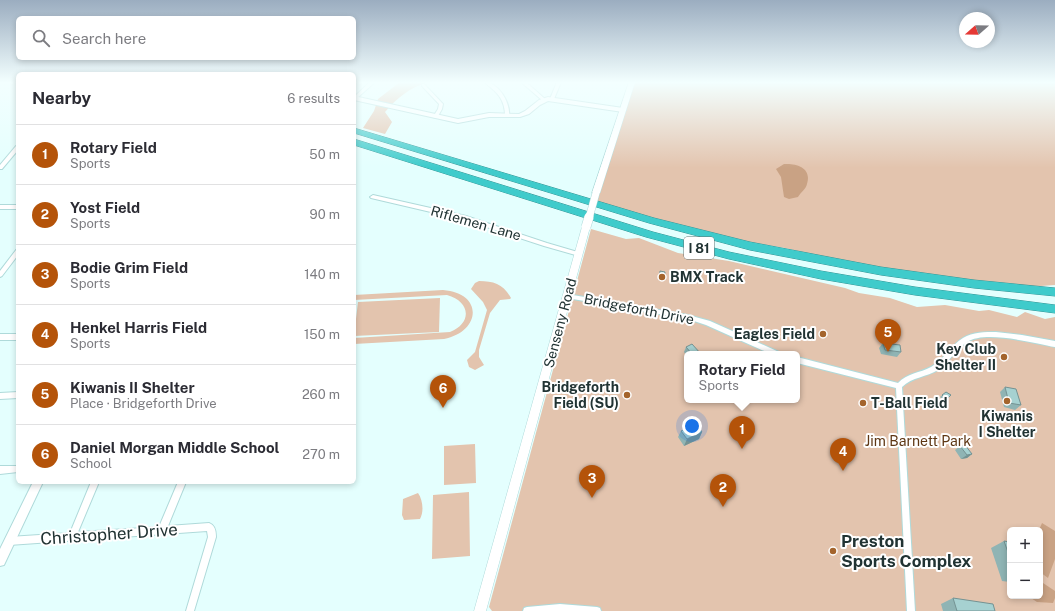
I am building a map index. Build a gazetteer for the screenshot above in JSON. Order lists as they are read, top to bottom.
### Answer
{
  "streets": {
    "highway": ["I 81"],
    "main road": ["Senseny Road"],
    "street": ["Riflemen Lane", "Bridgeforth Drive", "Christopher Drive"]
  },
  "crossings": [
    ["Riflemen Lane", "Senseny Road"],
    ["Bridgeforth Drive", "Senseny Road"]
  ],
  "parks": ["Jim Barnett Park"],
  "places": [
    "BMX Track",
    "Eagles Field",
    "Key Club Shelter II",
    "Bridgeforth Field (SU)",
    "Kiwanis I Shelter",
    "T-Ball Field",
    "Preston Sports Complex"
  ],
  "north": "left",
  "page": {
    "search": "Search here",
    "heading": ["Nearby", "6 results"],
    "list": [
      {
        "mark": "1",
        "name": "Rotary Field",
        "note": "Sports",
        "value": "50 m"
      },
      {
        "mark": "2",
        "name": "Yost Field",
        "note": "Sports",
        "value": "90 m"
      },
      {
        "mark": "3",
        "name": "Bodie Grim Field",
        "note": "Sports",
        "value": "140 m"
      },
      {
        "mark": "4",
        "name": "Henkel Harris Field",
        "note": "Sports",
        "value": "150 m"
      },
      {
        "mark": "5",
        "name": "Kiwanis II Shelter",
        "note": "Place · Bridgeforth Drive",
        "value": "260 m"
      },
      {
        "mark": "6",
        "name": "Daniel Morgan Middle School",
        "note": "School",
        "value": "270 m"
      }
    ],
    "pins": [
      "5",
      "6",
      "1",
      "4",
      "3",
      "2"
    ],
    "popup": ["Rotary Field", "Sports"],
    "map_buttons": ["+", "−"]
  }
}
